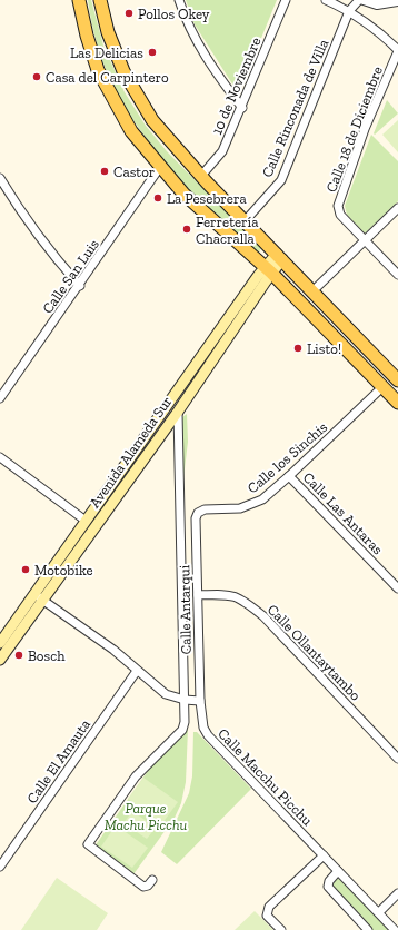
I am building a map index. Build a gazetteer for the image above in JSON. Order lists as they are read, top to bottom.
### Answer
{
  "streets": {
    "main road": ["Avenida Alameda Sur"],
    "street": [
      "10 de Noviembre",
      "Calle Rinconada de Villa",
      "Calle 18 de Diciembre",
      "Calle San Luis",
      "Calle los Sinchis",
      "Calle Las Antaras",
      "Calle Antarqui",
      "Calle Ollantaytambo",
      "Calle El Amauta",
      "Calle Macchu Picchu"
    ]
  },
  "crossings": [
    ["Calle los Sinchis", "Calle Las Antaras"],
    ["Calle los Sinchis", "Calle Antarqui"],
    ["Calle Antarqui", "Calle Ollantaytambo"],
    ["Calle Antarqui", "Calle Macchu Picchu"]
  ],
  "parks": ["Parque Machu Picchu"],
  "places": [
    "Pollos Okey",
    "Las Delicias",
    "Casa del Carpintero",
    "Castor",
    "La Pesebrera",
    "Ferretería Chacralla",
    "Listo!",
    "Motobike",
    "Bosch"
  ]
}
